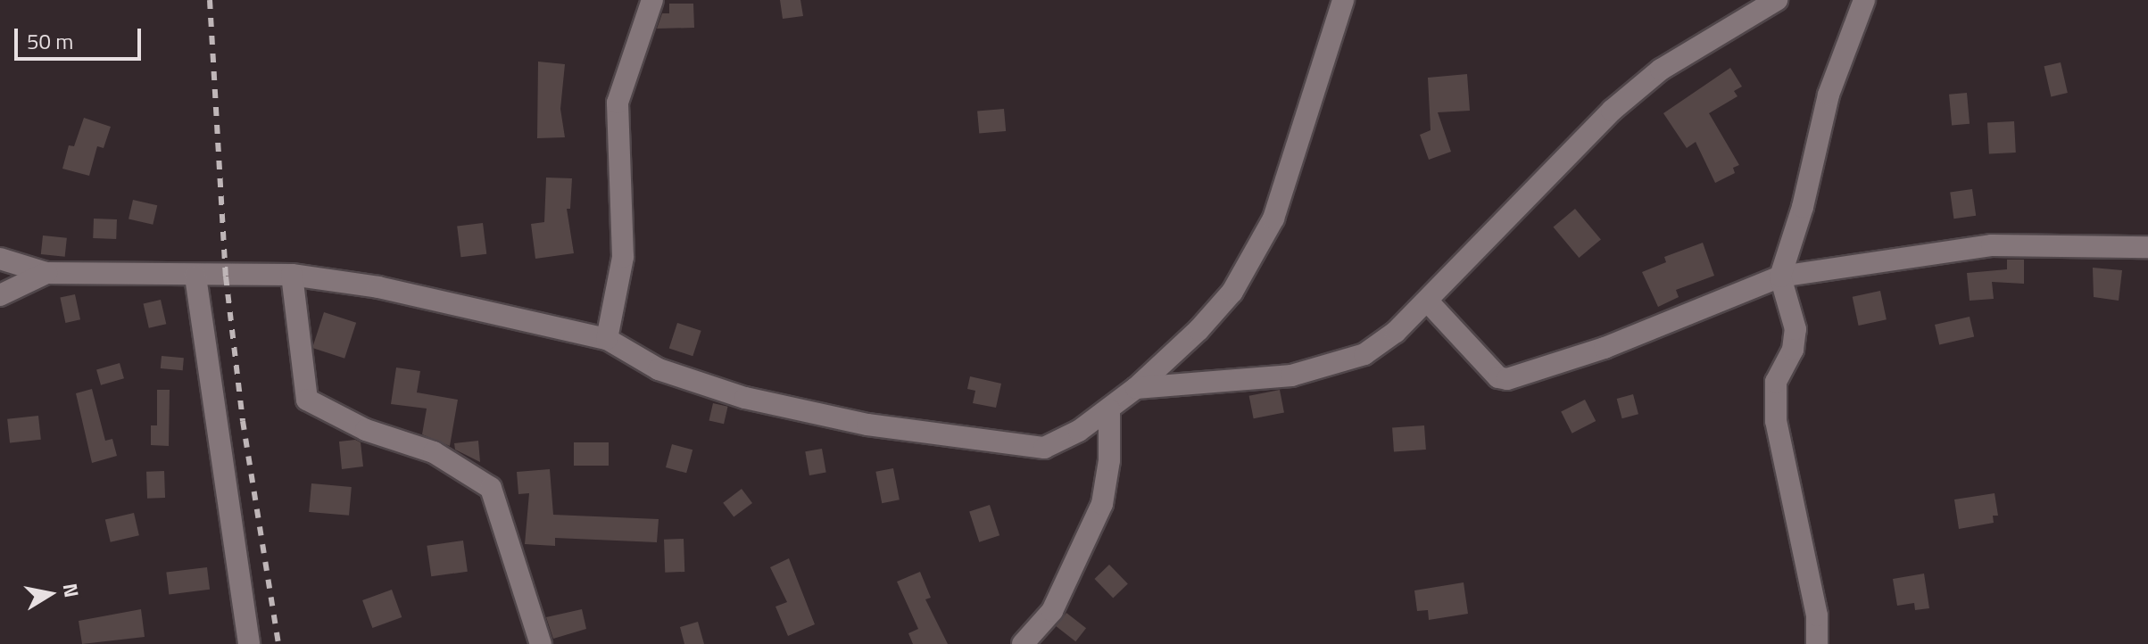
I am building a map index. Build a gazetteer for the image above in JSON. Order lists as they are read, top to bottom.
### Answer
{
  "scale_bar": "50 m",
  "north": "right"
}
